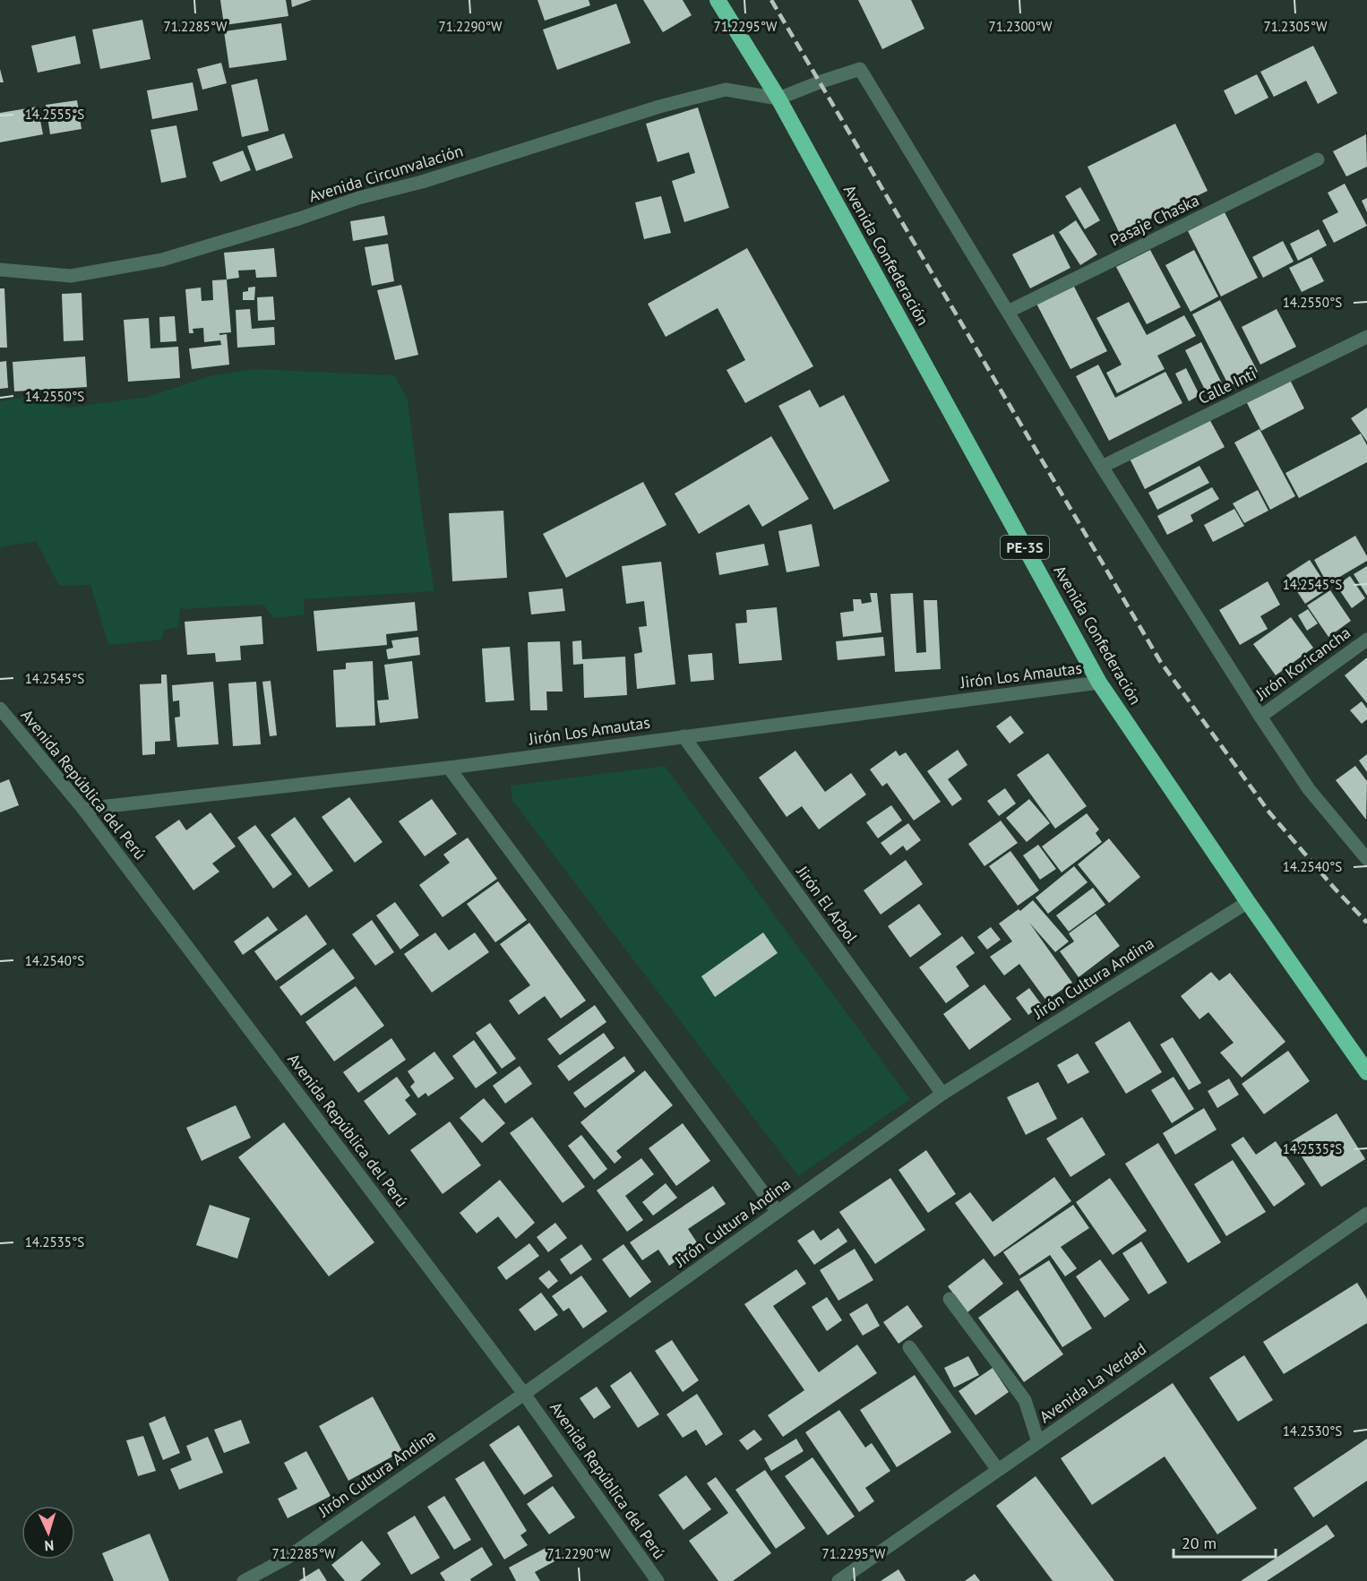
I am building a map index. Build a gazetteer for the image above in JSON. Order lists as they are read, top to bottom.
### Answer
{
  "streets": {
    "highway": ["Avenida Confederación", "PE-3S"],
    "street": [
      "Avenida Circunvalación",
      "Pasaje Chaska",
      "Calle Inti",
      "Jirón Koricancha",
      "Jirón Los Amautas",
      "Avenida República del Perú",
      "Jirón El Arbol",
      "Jirón Cultura Andina",
      "Avenida La Verdad"
    ]
  },
  "crossings": [
    ["Avenida Circunvalación", "Avenida Confederación"],
    ["Avenida Confederación", "Jirón Los Amautas"],
    ["Avenida Confederación", "Jirón Cultura Andina"],
    ["Jirón Los Amautas", "Avenida República del Perú"],
    ["Jirón Los Amautas", "Jirón El Arbol"],
    ["Avenida República del Perú", "Jirón Cultura Andina"],
    ["Jirón El Arbol", "Jirón Cultura Andina"]
  ],
  "scale_bar": "20 m",
  "north": "bottom",
  "coordinates": [
    "71.2285°W",
    "71.2290°W",
    "71.2295°W",
    "71.2300°W",
    "71.2305°W",
    "14.2555°S",
    "14.2550°S",
    "14.2545°S",
    "14.2540°S",
    "14.2535°S",
    "14.2530°S"
  ]
}
